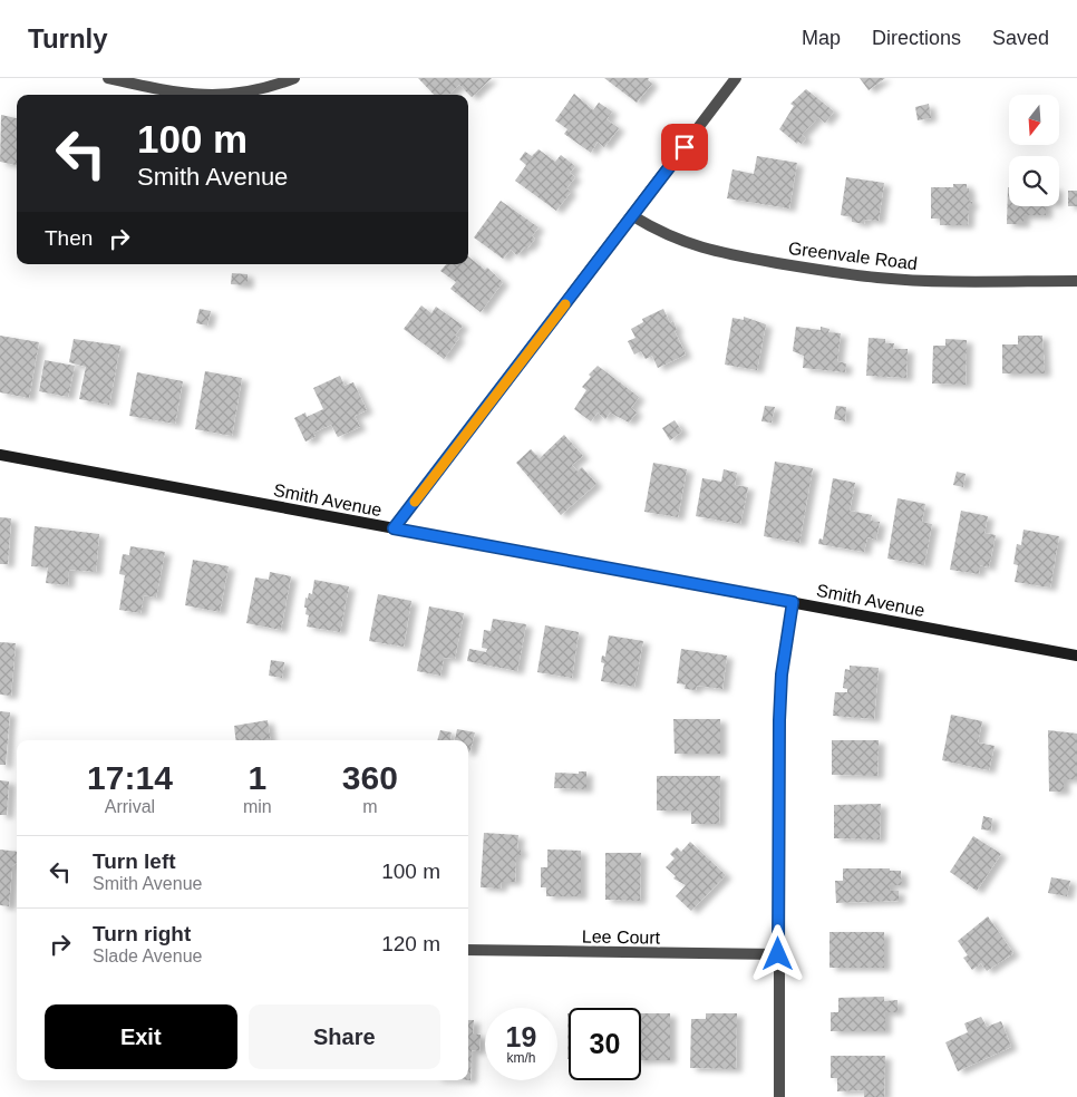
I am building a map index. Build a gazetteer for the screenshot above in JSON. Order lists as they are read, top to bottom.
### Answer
{
  "streets": {
    "main road": ["Smith Avenue"],
    "street": ["Greenvale Road", "Lee Court"]
  },
  "north": "bottom",
  "page": {
    "header": "Turnly",
    "nav": ["Map", "Directions", "Saved"],
    "turn": ["100 m", "Smith Avenue"],
    "then": "Then",
    "eta": [
      "17:14",
      "Arrival",
      "1",
      "min",
      "360",
      "m"
    ],
    "list": [
      {
        "name": "Turn left",
        "note": "Smith Avenue",
        "value": "100 m"
      },
      {
        "name": "Turn right",
        "note": "Slade Avenue",
        "value": "120 m"
      }
    ],
    "buttons": ["Exit", "Share"],
    "speed": "19 km/h",
    "limit": "30"
  }
}
